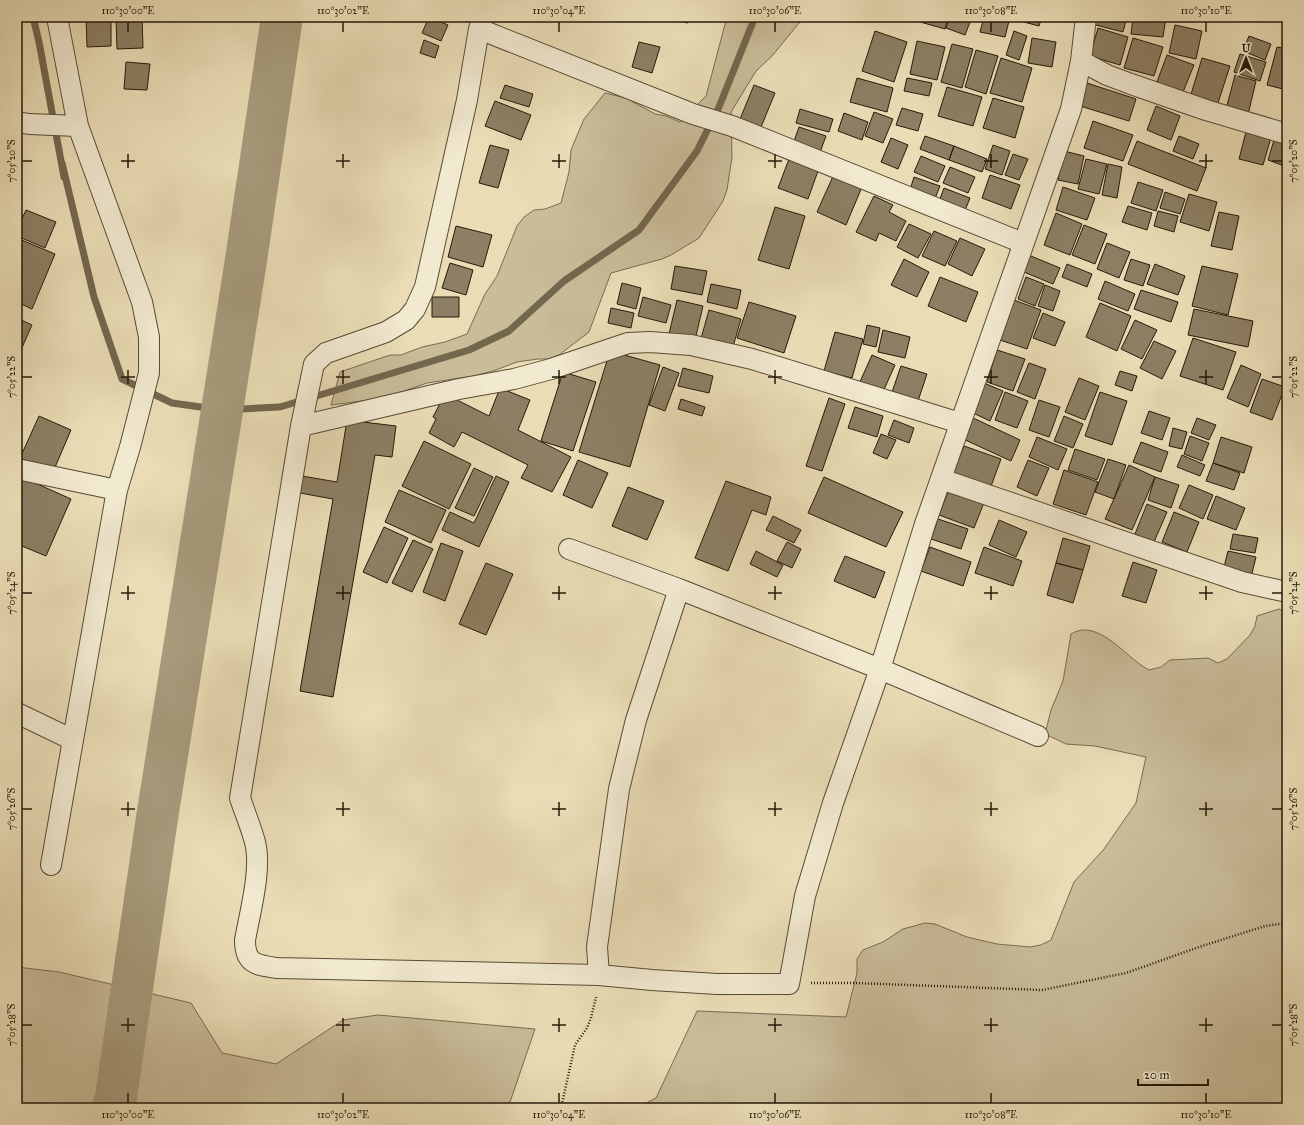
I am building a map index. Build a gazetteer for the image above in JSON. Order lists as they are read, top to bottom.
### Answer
{
  "scale_bar": "20 m",
  "north": "top",
  "coordinates": [
    "110°30'00\"E",
    "110°30'02\"E",
    "110°30'04\"E",
    "110°30'06\"E",
    "110°30'08\"E",
    "110°30'10\"E",
    "7°05'20\"S",
    "7°05'22\"S",
    "7°05'24\"S",
    "7°05'26\"S",
    "7°05'28\"S"
  ]
}
